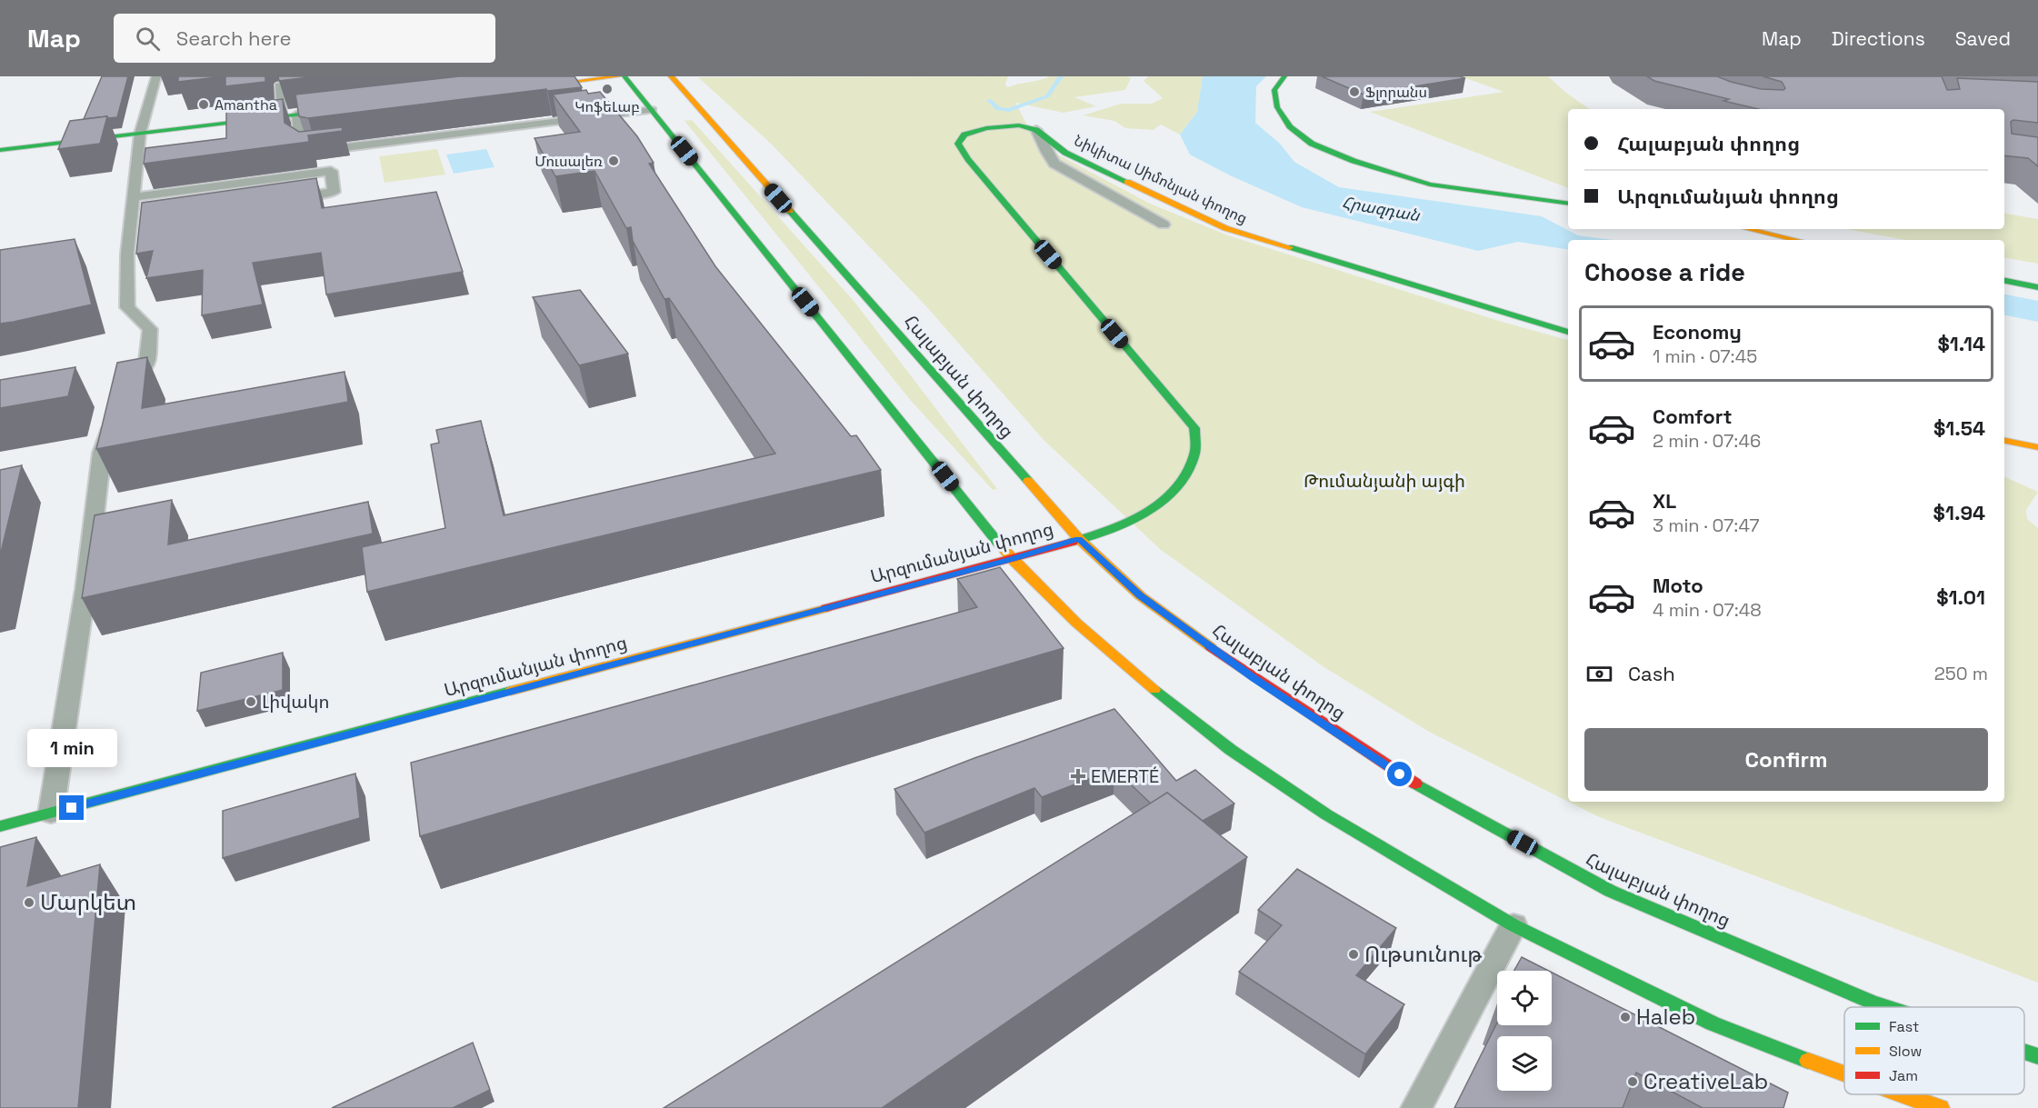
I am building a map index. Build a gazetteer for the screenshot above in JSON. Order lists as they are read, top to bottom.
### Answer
{
  "streets": {
    "main road": ["Նիկիտա Սիմոնյան փողոց", "Հալաբյան փողոց", "Արզումանյան փողոց"]
  },
  "crossings": [
    ["Նիկիտա Սիմոնյան փողոց", "Հալաբյան փողոց"],
    ["Նիկիտա Սիմոնյան փողոց", "Արզումանյան փողոց"],
    ["Հալաբյան փողոց", "Արզումանյան փողոց"]
  ],
  "water": ["Հրազդան"],
  "parks": ["Թումանյանի այգի"],
  "places": {
    "other": [
      "ԿոֆեԼաբ",
      "Ֆլորանս",
      "Amantha",
      "Մուսալեռ",
      "Լիվակո",
      "Մարկետ",
      "Ութսունութ",
      "Haleb",
      "CreativeLab"
    ],
    "health": ["EMERTÉ"]
  },
  "legend": ["Fast", "Slow", "Jam"],
  "page": {
    "header": "Map",
    "search": "Search here",
    "nav": ["Map", "Directions", "Saved"],
    "banner": ["Հալաբյան փողոց", "Արզումանյան փողոց"],
    "heading": "Choose a ride",
    "list": [
      {
        "name": "Economy",
        "note": "1 min · 07:45",
        "value": "$1.14"
      },
      {
        "name": "Comfort",
        "note": "2 min · 07:46",
        "value": "$1.54"
      },
      {
        "name": "XL",
        "note": "3 min · 07:47",
        "value": "$1.94"
      },
      {
        "name": "Moto",
        "note": "4 min · 07:48",
        "value": "$1.01"
      }
    ],
    "pay": ["Cash", "250 m"],
    "buttons": "Confirm",
    "bubble": "1 min"
  }
}
